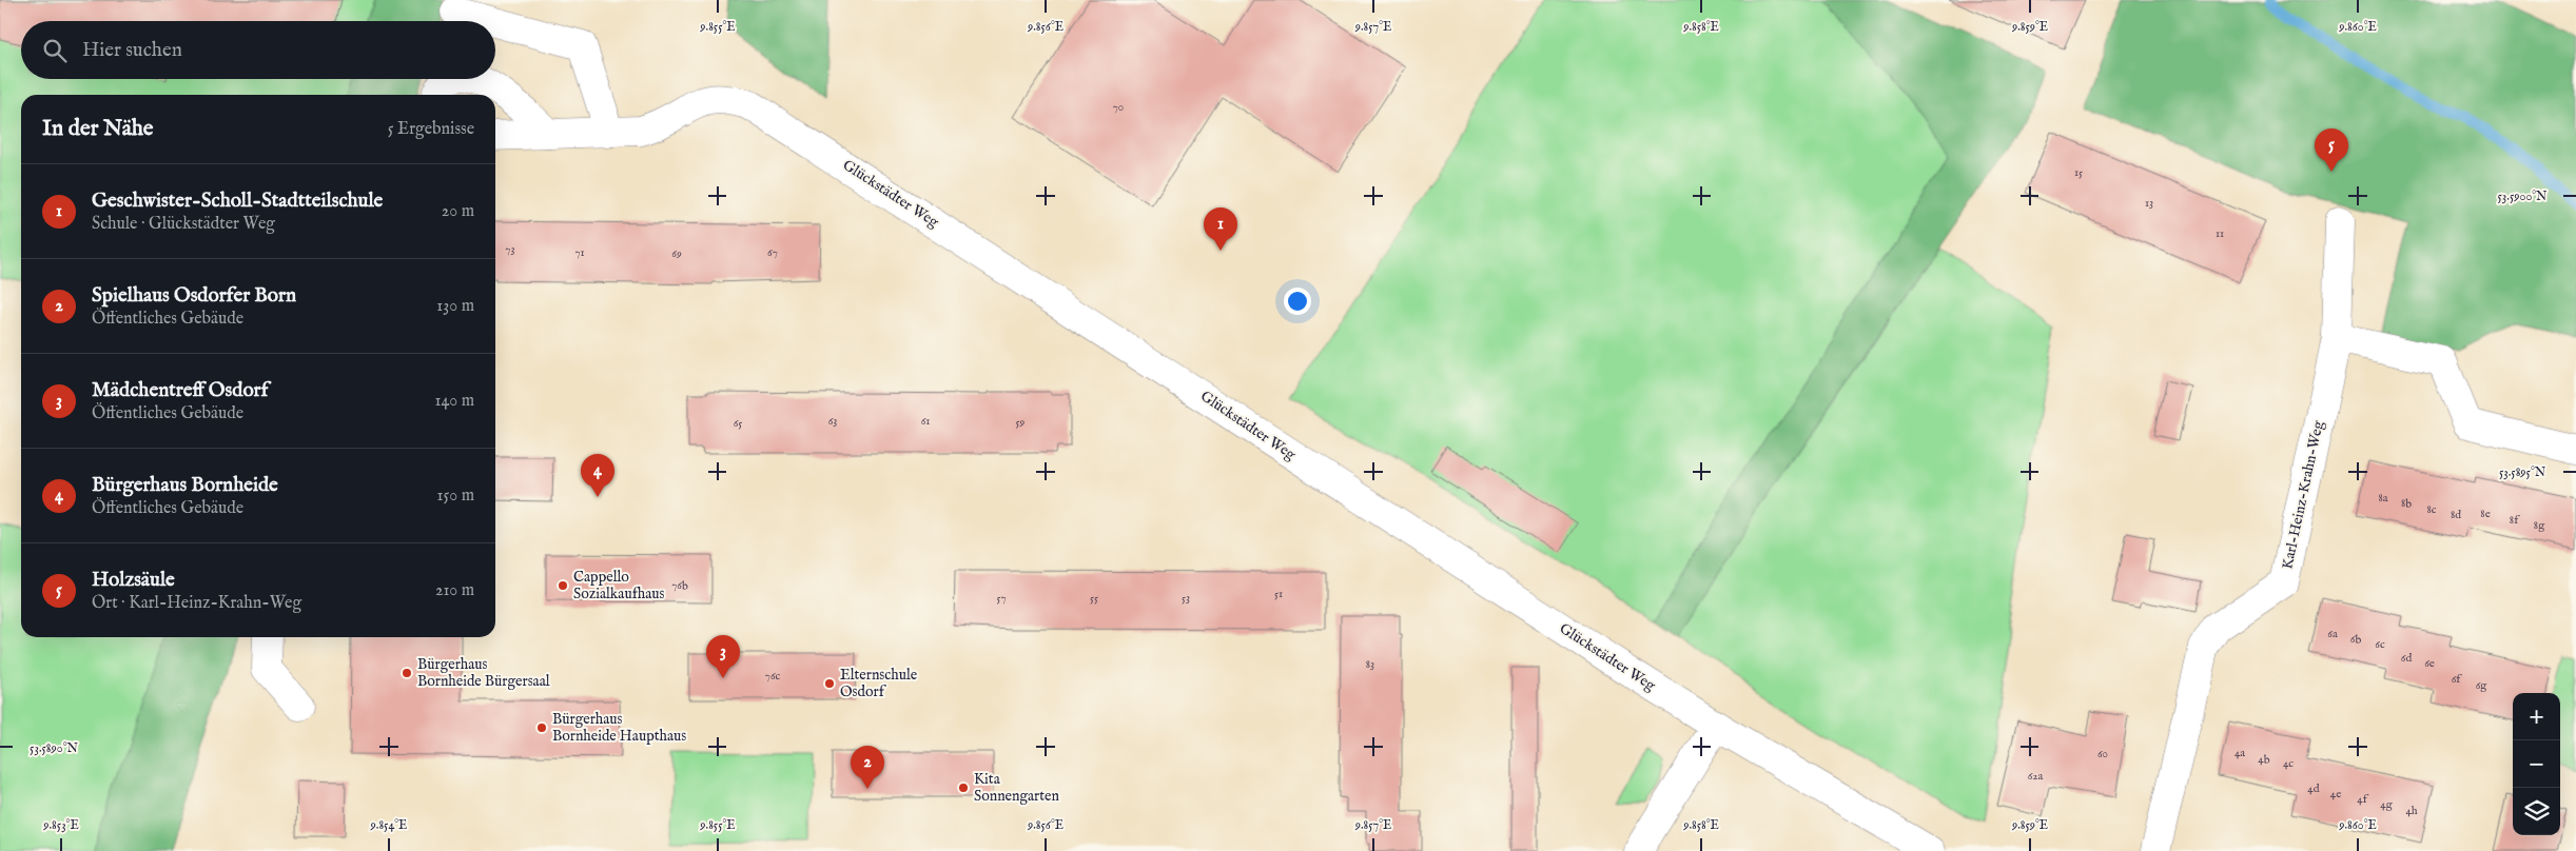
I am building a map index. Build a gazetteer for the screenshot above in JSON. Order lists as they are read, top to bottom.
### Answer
{
  "streets": {
    "street": ["Glückstädter Weg", "Karl-Heinz-Krahn-Weg"]
  },
  "places": [
    "Cappello Sozialkaufhaus",
    "Bürgerhaus Bornheide Bürgersaal",
    "Elternschule Osdorf",
    "Bürgerhaus Bornheide Haupthaus",
    "Kita Sonnengarten"
  ],
  "house_numbers": [
    "70",
    "15",
    "13",
    "11",
    "73",
    "71",
    "67",
    "69",
    "63",
    "61",
    "59",
    "65",
    "8a",
    "8b",
    "8c",
    "8e",
    "8d",
    "8f",
    "8g",
    "76b",
    "51",
    "57",
    "55",
    "53",
    "6a",
    "6b",
    "6c",
    "6d",
    "6e",
    "83",
    "76c",
    "6f",
    "6g",
    "4a",
    "60",
    "4b",
    "4c",
    "62a",
    "4d",
    "4e",
    "4f",
    "4g",
    "4h"
  ],
  "page": {
    "search": "Hier suchen",
    "heading": ["In der Nähe", "5 Ergebnisse"],
    "pins": [
      "5",
      "1",
      "4",
      "3",
      "2"
    ],
    "list": [
      {
        "mark": "1",
        "name": "Geschwister-Scholl-Stadtteilschule",
        "note": "Schule · Glückstädter Weg",
        "value": "20 m"
      },
      {
        "mark": "2",
        "name": "Spielhaus Osdorfer Born",
        "note": "Öffentliches Gebäude",
        "value": "130 m"
      },
      {
        "mark": "3",
        "name": "Mädchentreff Osdorf",
        "note": "Öffentliches Gebäude",
        "value": "140 m"
      },
      {
        "mark": "4",
        "name": "Bürgerhaus Bornheide",
        "note": "Öffentliches Gebäude",
        "value": "150 m"
      },
      {
        "mark": "5",
        "name": "Holzsäule",
        "note": "Ort · Karl-Heinz-Krahn-Weg",
        "value": "210 m"
      }
    ],
    "map_buttons": ["+", "−"]
  },
  "coordinates": [
    "9.855°E",
    "9.856°E",
    "9.857°E",
    "9.858°E",
    "9.859°E",
    "9.860°E",
    "53.5900°N",
    "53.5895°N",
    "53.5890°N",
    "9.853°E",
    "9.854°E"
  ]
}
